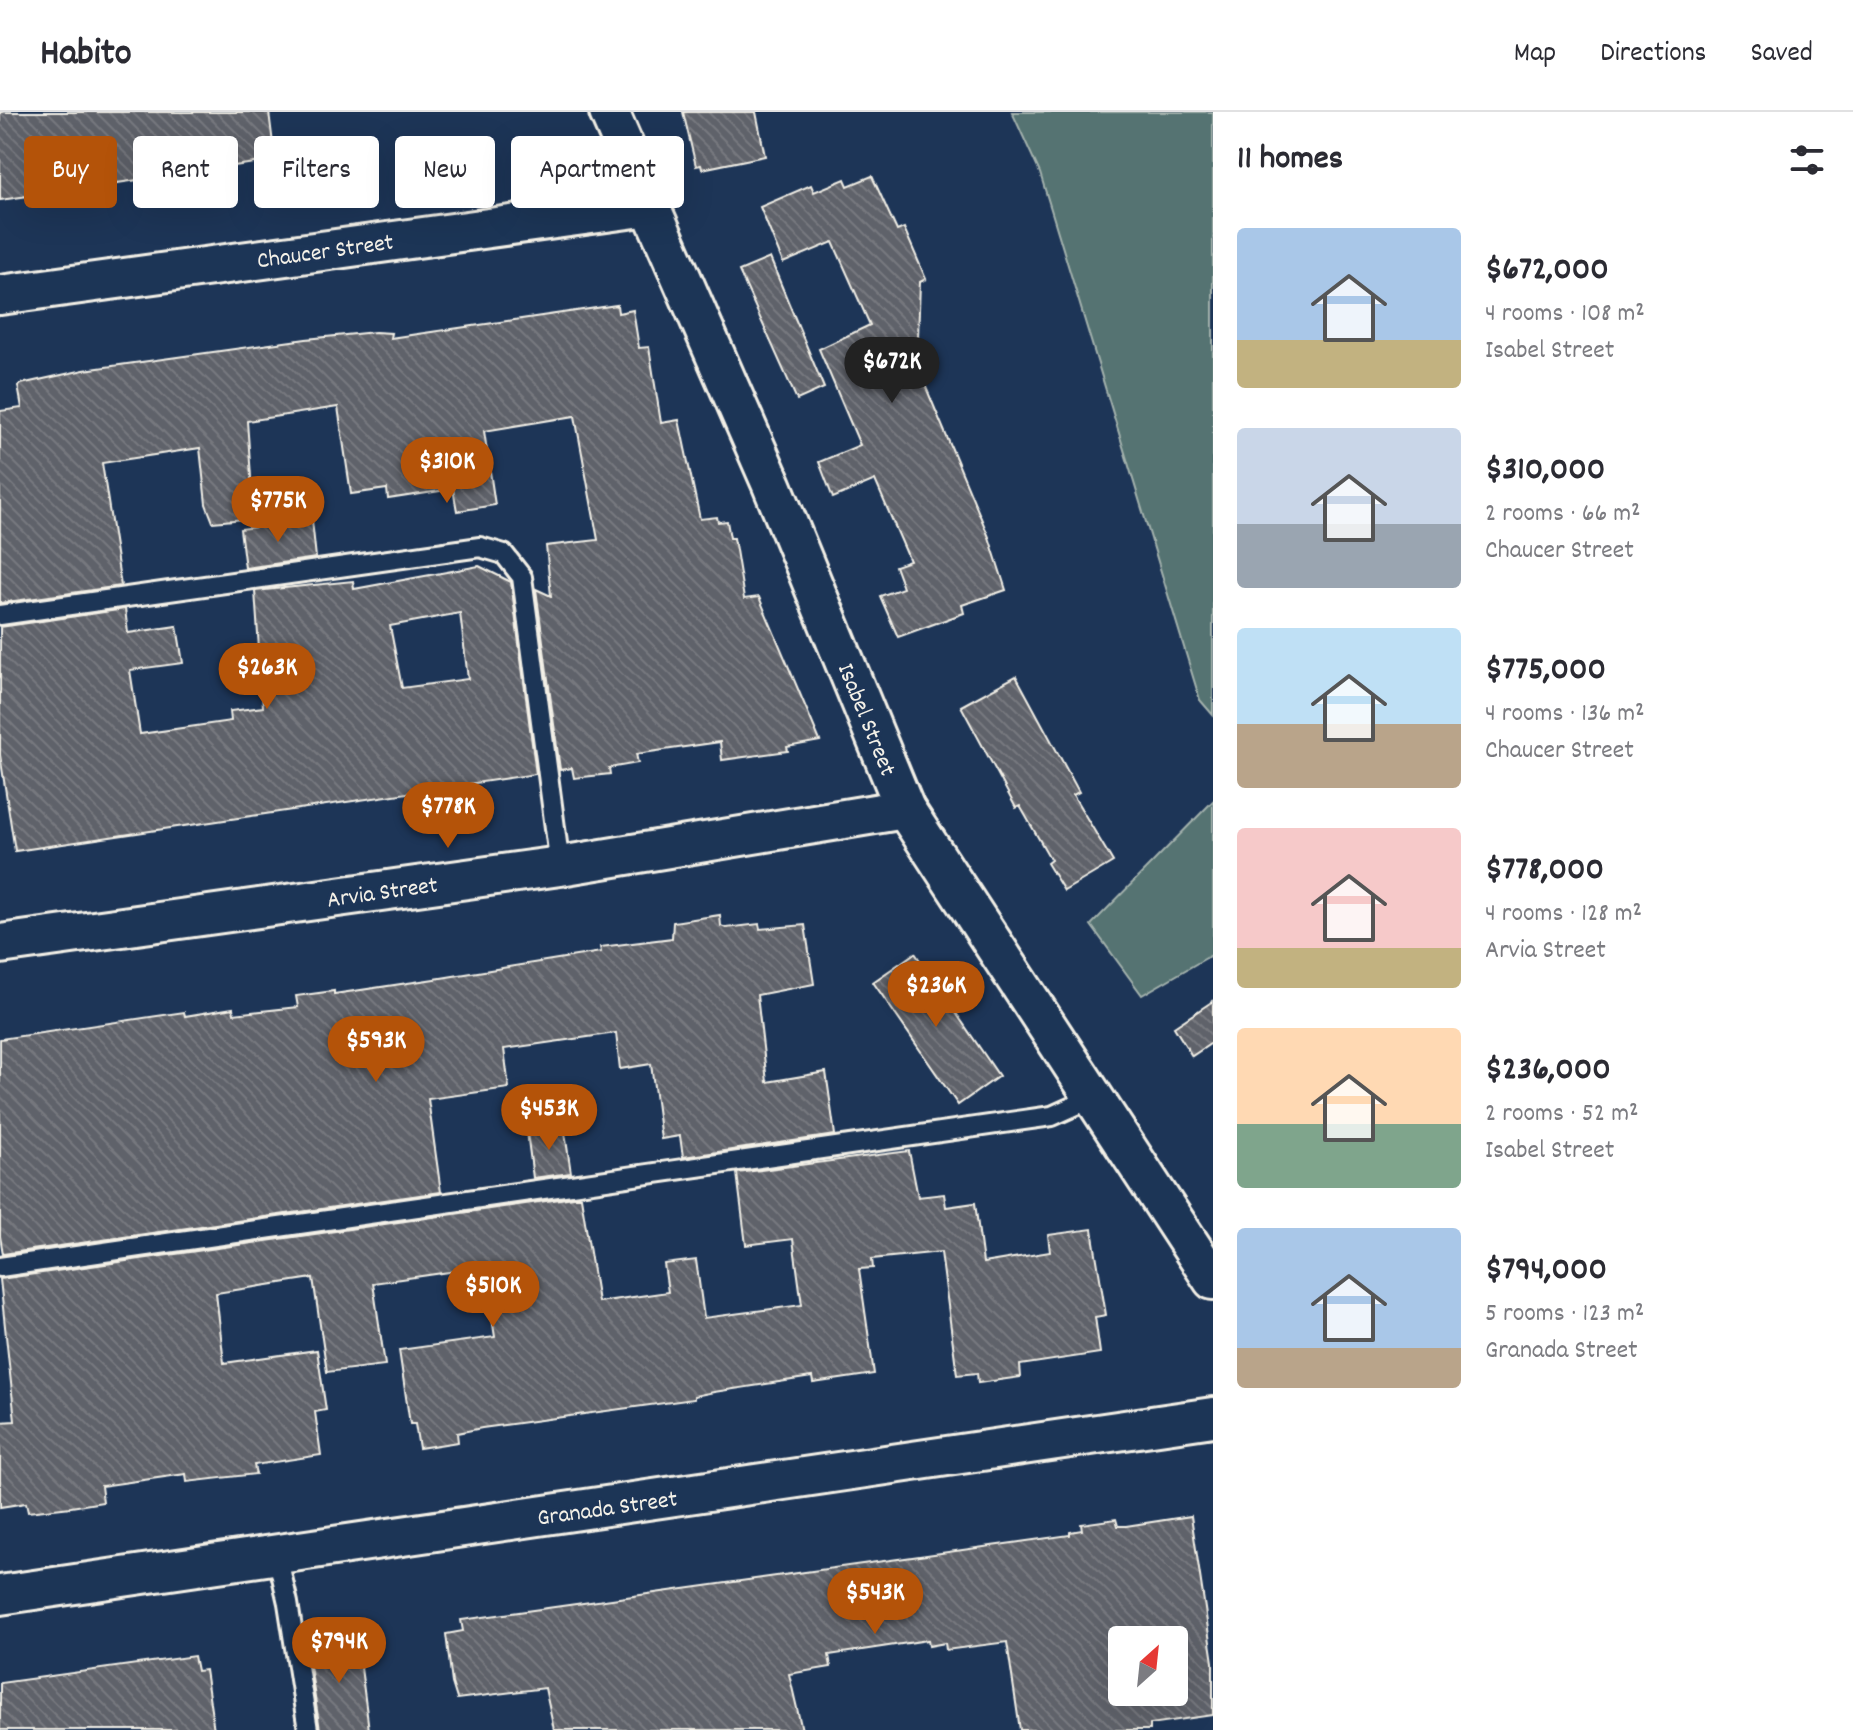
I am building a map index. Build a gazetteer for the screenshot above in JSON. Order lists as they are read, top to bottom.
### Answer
{
  "streets": {
    "street": [
      "Chaucer Street",
      "Isabel Street",
      "Arvia Street",
      "Granada Street"
    ]
  },
  "crossings": [
    ["Isabel Street", "Arvia Street"]
  ],
  "north": "top right",
  "page": {
    "header": "Habito",
    "nav": ["Map", "Directions", "Saved"],
    "heading": "11 homes",
    "chip": [
      "Buy",
      "Rent",
      "Filters",
      "New",
      "Apartment"
    ],
    "list": [
      {
        "name": "$672,000",
        "note": "4 rooms · 108 m² · Isabel Street"
      },
      {
        "name": "$310,000",
        "note": "2 rooms · 66 m² · Chaucer Street"
      },
      {
        "name": "$775,000",
        "note": "4 rooms · 136 m² · Chaucer Street"
      },
      {
        "name": "$778,000",
        "note": "4 rooms · 128 m² · Arvia Street"
      },
      {
        "name": "$236,000",
        "note": "2 rooms · 52 m² · Isabel Street"
      },
      {
        "name": "$794,000",
        "note": "5 rooms · 123 m² · Granada Street"
      }
    ],
    "price": [
      "$672K",
      "$310K",
      "$775K",
      "$263K",
      "$778K",
      "$236K",
      "$593K",
      "$453K",
      "$510K",
      "$543K",
      "$794K"
    ]
  }
}
